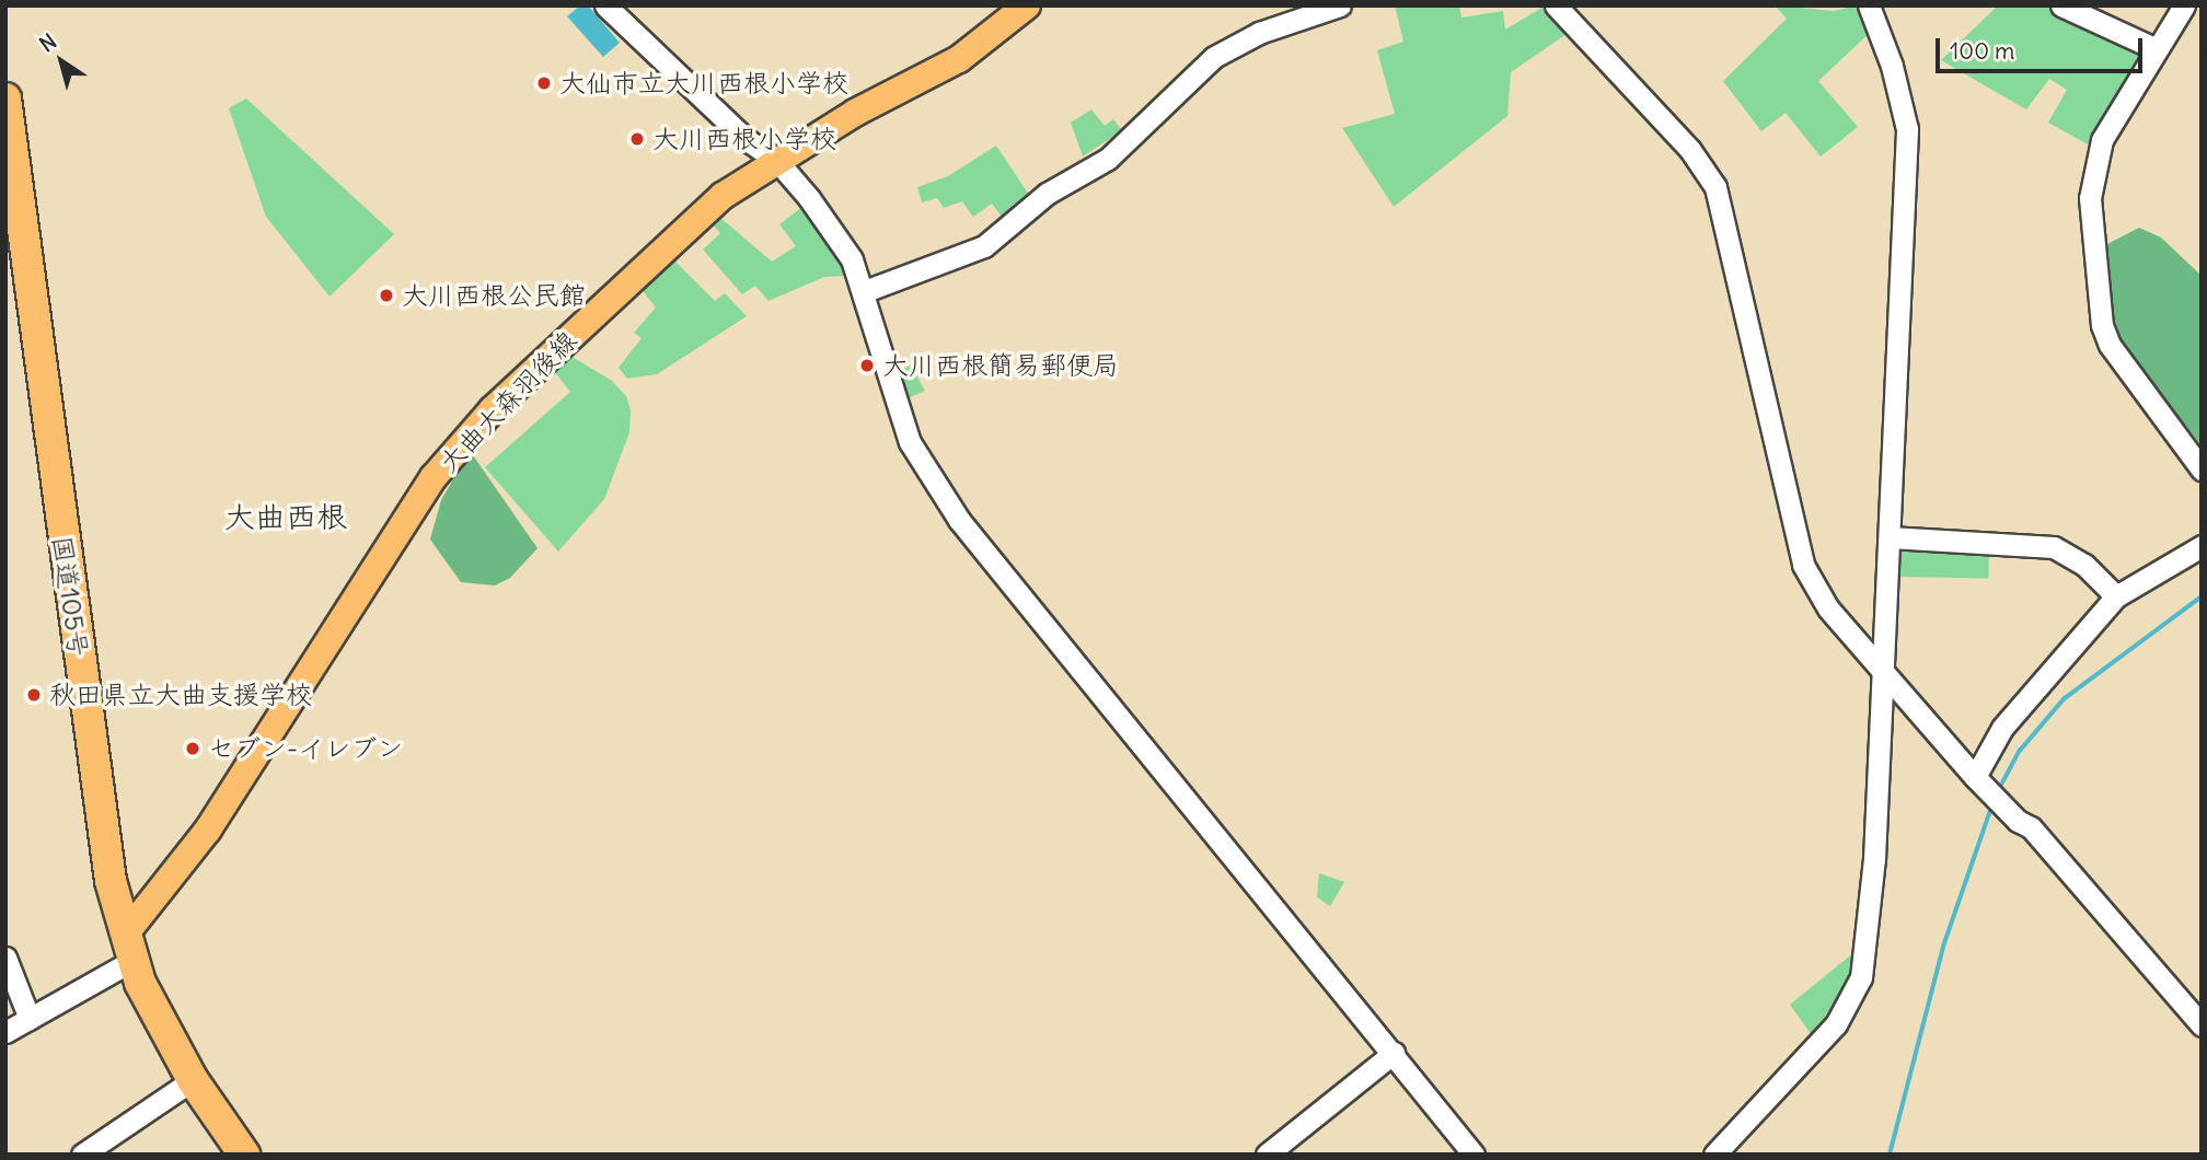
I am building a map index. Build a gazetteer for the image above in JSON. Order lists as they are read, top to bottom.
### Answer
{
  "streets": {
    "highway": ["国道105号"],
    "main road": ["大曲大森羽後線"]
  },
  "crossings": [
    ["大曲大森羽後線", "国道105号"]
  ],
  "districts": ["大曲西根"],
  "places": [
    "大仙市立大川西根小学校",
    "大川西根小学校",
    "大川西根公民館",
    "大川西根簡易郵便局",
    "秋田県立大曲支援学校",
    "セブン-イレブン"
  ],
  "scale_bar": "100 m",
  "north": "top left"
}
